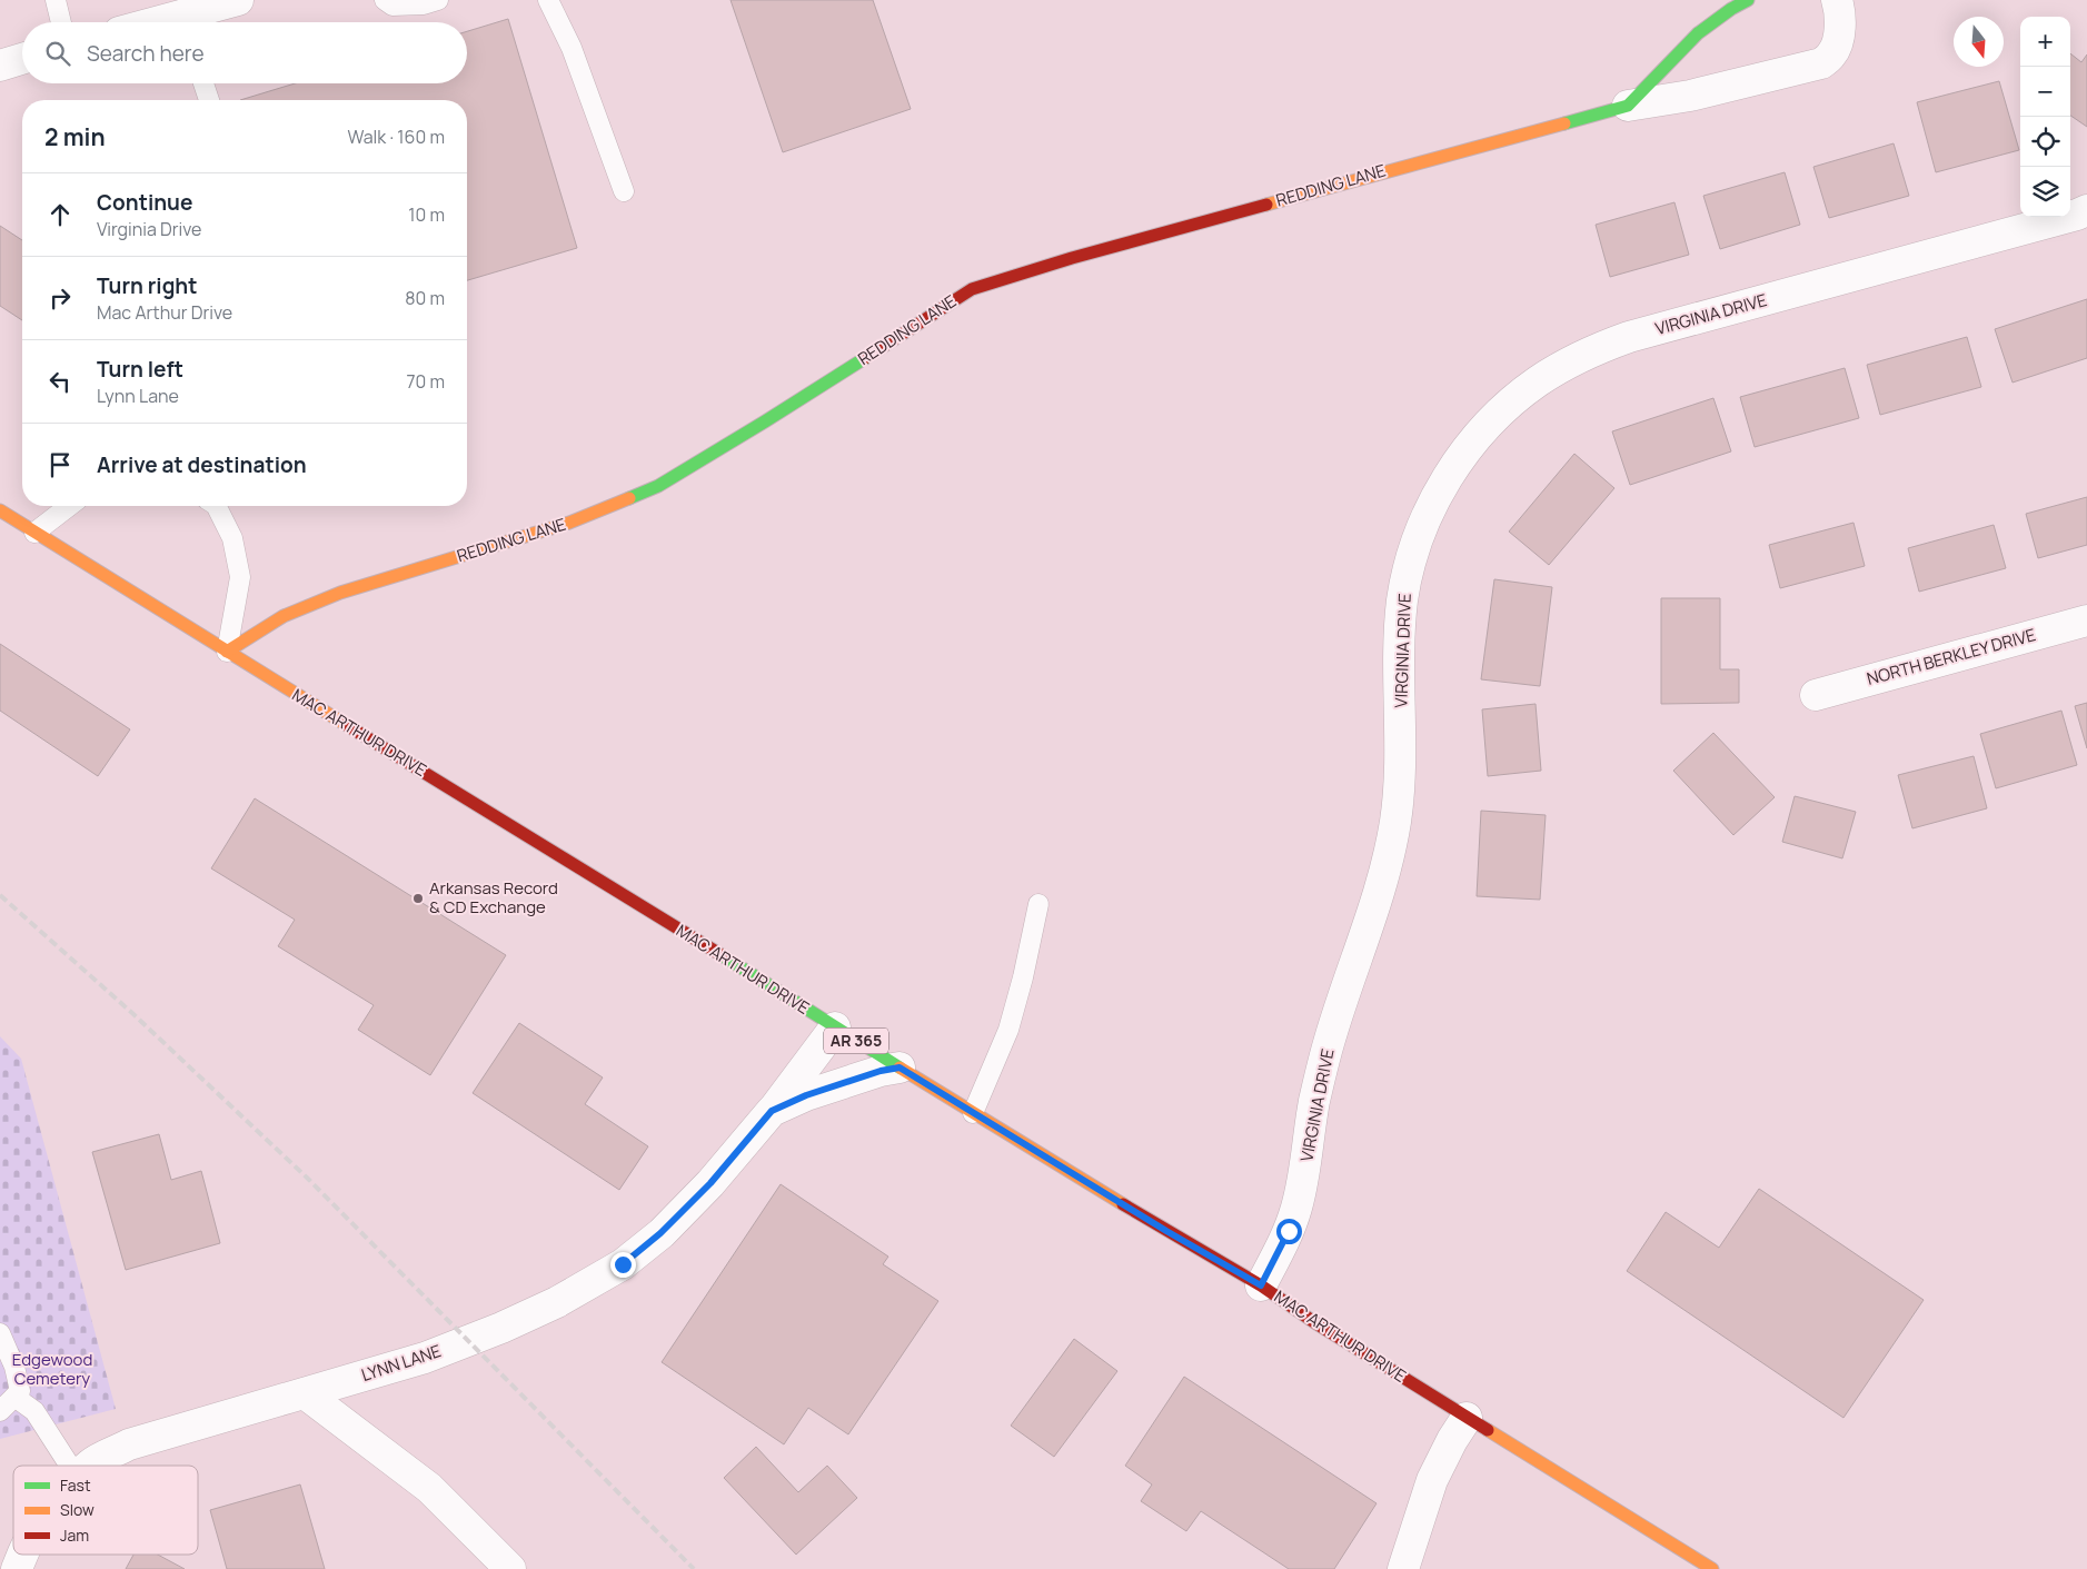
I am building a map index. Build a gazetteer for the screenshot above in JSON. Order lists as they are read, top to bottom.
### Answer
{
  "streets": {
    "main road": ["REDDING LANE", "MAC ARTHUR DRIVE", "AR 365"],
    "street": ["VIRGINIA DRIVE", "NORTH BERKLEY DRIVE", "LYNN LANE"]
  },
  "crossings": [
    ["REDDING LANE", "MAC ARTHUR DRIVE"],
    ["VIRGINIA DRIVE", "MAC ARTHUR DRIVE"],
    ["MAC ARTHUR DRIVE", "LYNN LANE"]
  ],
  "parks": ["Edgewood Cemetery"],
  "places": ["Arkansas Record & CD Exchange"],
  "legend": ["Fast", "Slow", "Jam"],
  "north": "bottom",
  "page": {
    "map_buttons": ["+", "−"],
    "search": "Search here",
    "heading": ["2 min", "Walk · 160 m"],
    "list": [
      ["Continue", "Virginia Drive", "10 m"],
      ["Turn right", "Mac Arthur Drive", "80 m"],
      ["Turn left", "Lynn Lane", "70 m"],
      "Arrive at destination"
    ]
  }
}
